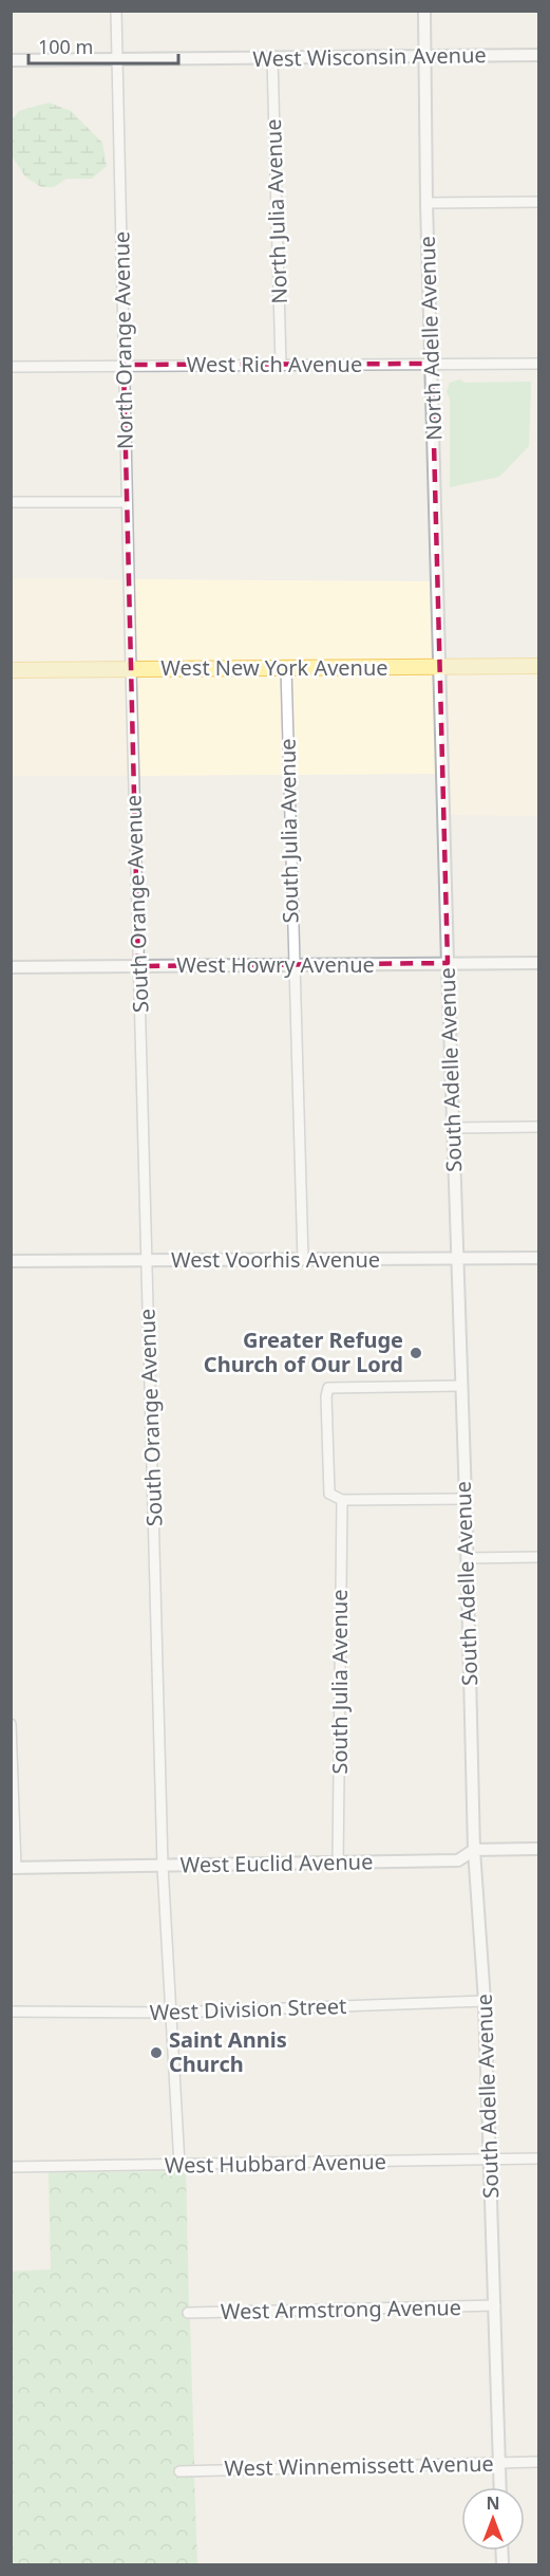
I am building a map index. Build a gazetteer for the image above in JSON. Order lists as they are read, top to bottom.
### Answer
{
  "streets": {
    "main road": ["West New York Avenue"],
    "street": [
      "West Wisconsin Avenue",
      "North Julia Avenue",
      "North Adelle Avenue",
      "North Orange Avenue",
      "West Rich Avenue",
      "South Julia Avenue",
      "South Orange Avenue",
      "West Howry Avenue",
      "South Adelle Avenue",
      "West Voorhis Avenue",
      "West Euclid Avenue",
      "West Division Street",
      "West Hubbard Avenue",
      "West Armstrong Avenue",
      "West Winnemissett Avenue"
    ]
  },
  "crossings": [
    ["West Wisconsin Avenue", "North Julia Avenue"],
    ["West Wisconsin Avenue", "North Adelle Avenue"],
    ["West Wisconsin Avenue", "North Orange Avenue"],
    ["North Julia Avenue", "West Rich Avenue"],
    ["North Adelle Avenue", "West Rich Avenue"],
    ["North Adelle Avenue", "West New York Avenue"],
    ["North Adelle Avenue", "South Adelle Avenue"],
    ["North Orange Avenue", "West Rich Avenue"],
    ["North Orange Avenue", "West New York Avenue"],
    ["North Orange Avenue", "South Orange Avenue"],
    ["West New York Avenue", "South Julia Avenue"],
    ["West New York Avenue", "South Orange Avenue"],
    ["West New York Avenue", "South Adelle Avenue"],
    ["South Julia Avenue", "West Howry Avenue"],
    ["South Julia Avenue", "West Voorhis Avenue"],
    ["South Julia Avenue", "West Euclid Avenue"],
    ["South Orange Avenue", "West Howry Avenue"],
    ["South Orange Avenue", "West Voorhis Avenue"],
    ["South Orange Avenue", "West Euclid Avenue"],
    ["South Orange Avenue", "West Division Street"],
    ["South Orange Avenue", "West Hubbard Avenue"],
    ["West Howry Avenue", "South Adelle Avenue"],
    ["South Adelle Avenue", "West Voorhis Avenue"],
    ["South Adelle Avenue", "West Euclid Avenue"],
    ["South Adelle Avenue", "West Division Street"],
    ["South Adelle Avenue", "West Hubbard Avenue"],
    ["South Adelle Avenue", "West Armstrong Avenue"],
    ["South Adelle Avenue", "West Winnemissett Avenue"]
  ],
  "places": ["Greater Refuge Church of Our Lord", "Saint Annis Church"],
  "scale_bar": "100 m",
  "north": "top"
}
